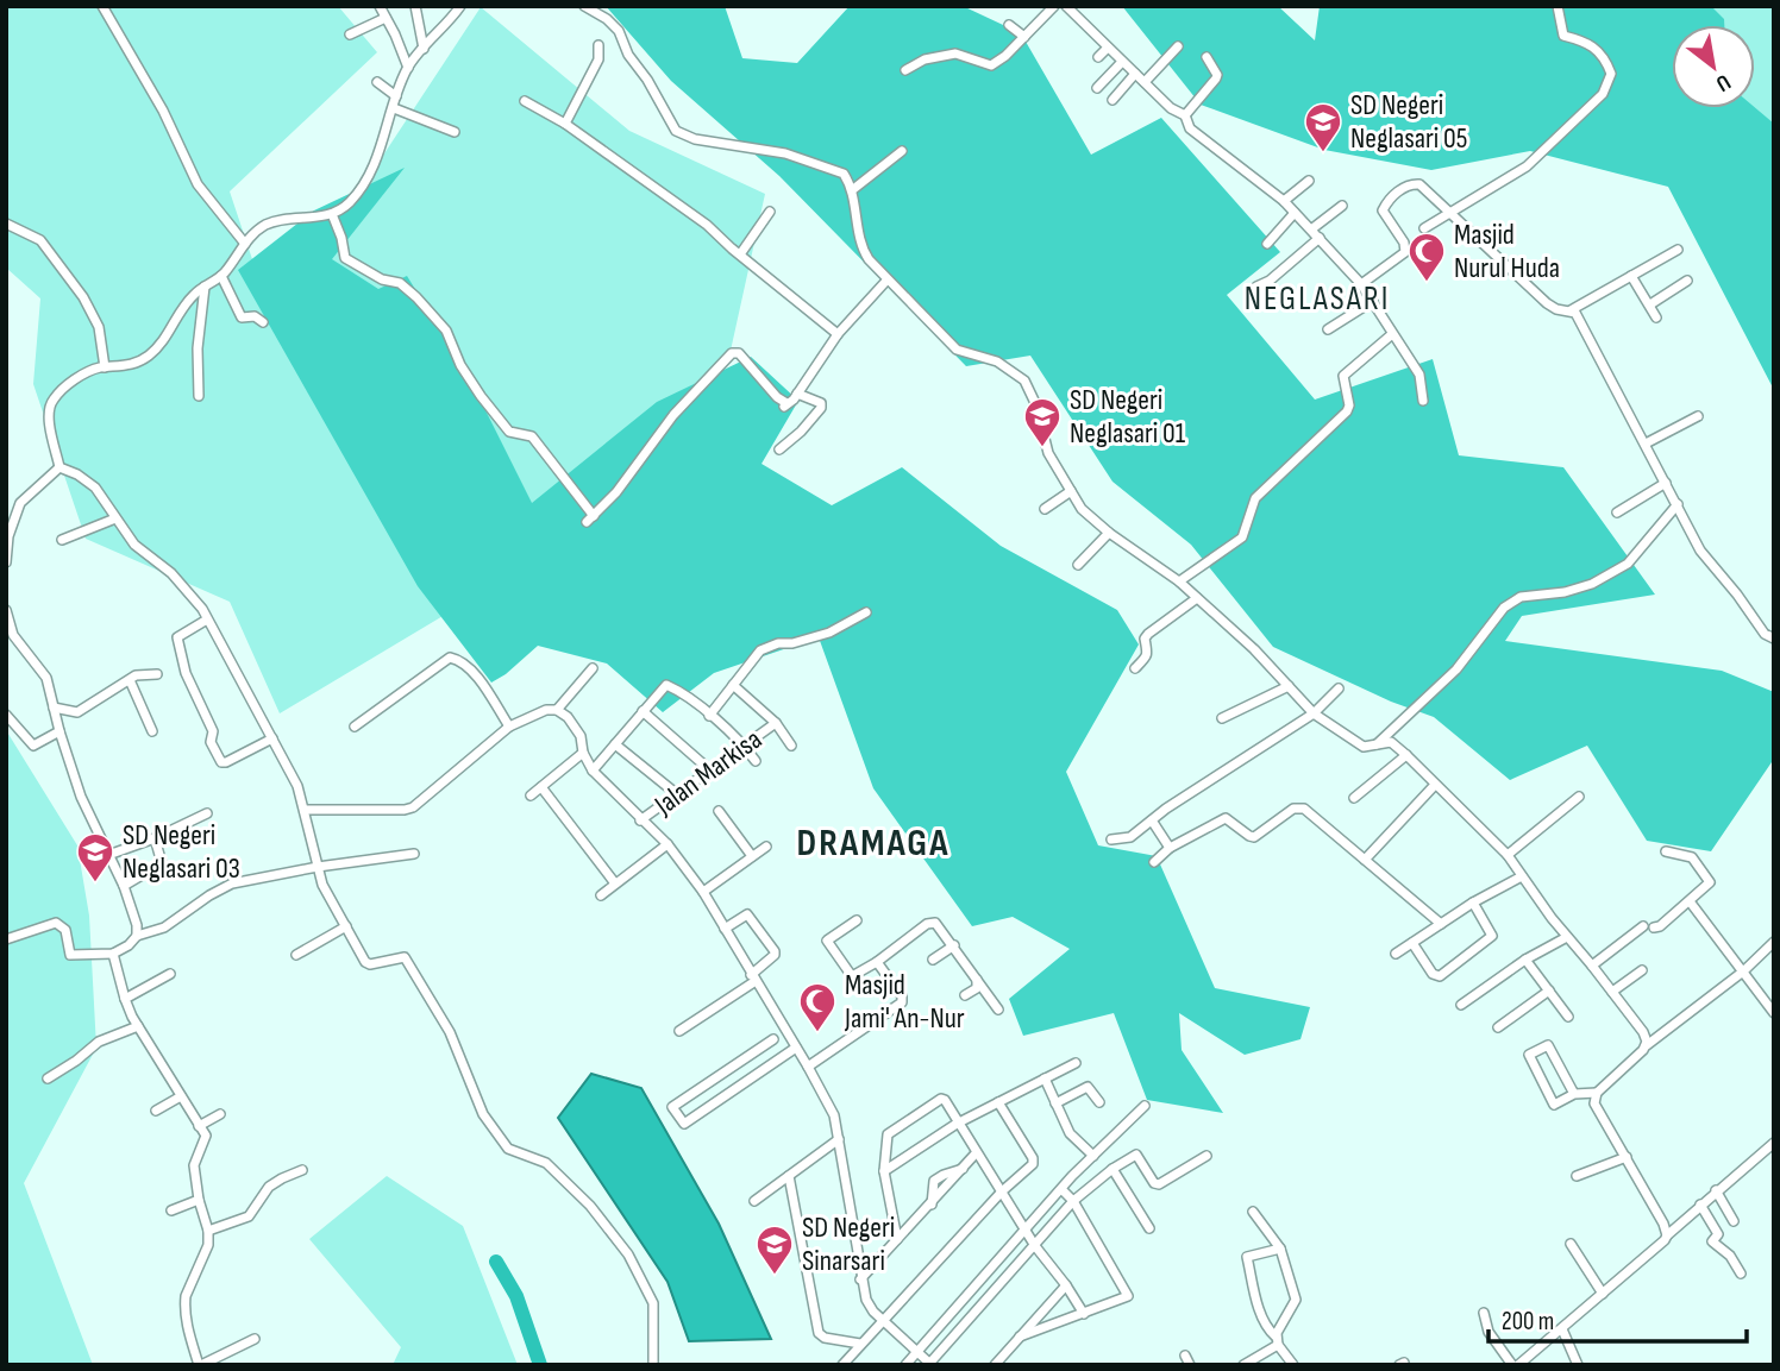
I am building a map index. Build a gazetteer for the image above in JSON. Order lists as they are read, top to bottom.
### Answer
{
  "streets": {
    "street": ["Jalan Markisa"]
  },
  "districts": ["NEGLASARI", "DRAMAGA"],
  "places": {
    "school or university": [
      "SD Negeri Neglasari 05",
      "SD Negeri Neglasari 01",
      "SD Negeri Neglasari 03",
      "SD Negeri Sinarsari"
    ],
    "mosque": ["Masjid Nurul Huda", "Masjid Jami' An-Nur"]
  },
  "scale_bar": "200 m",
  "north": "bottom right"
}
